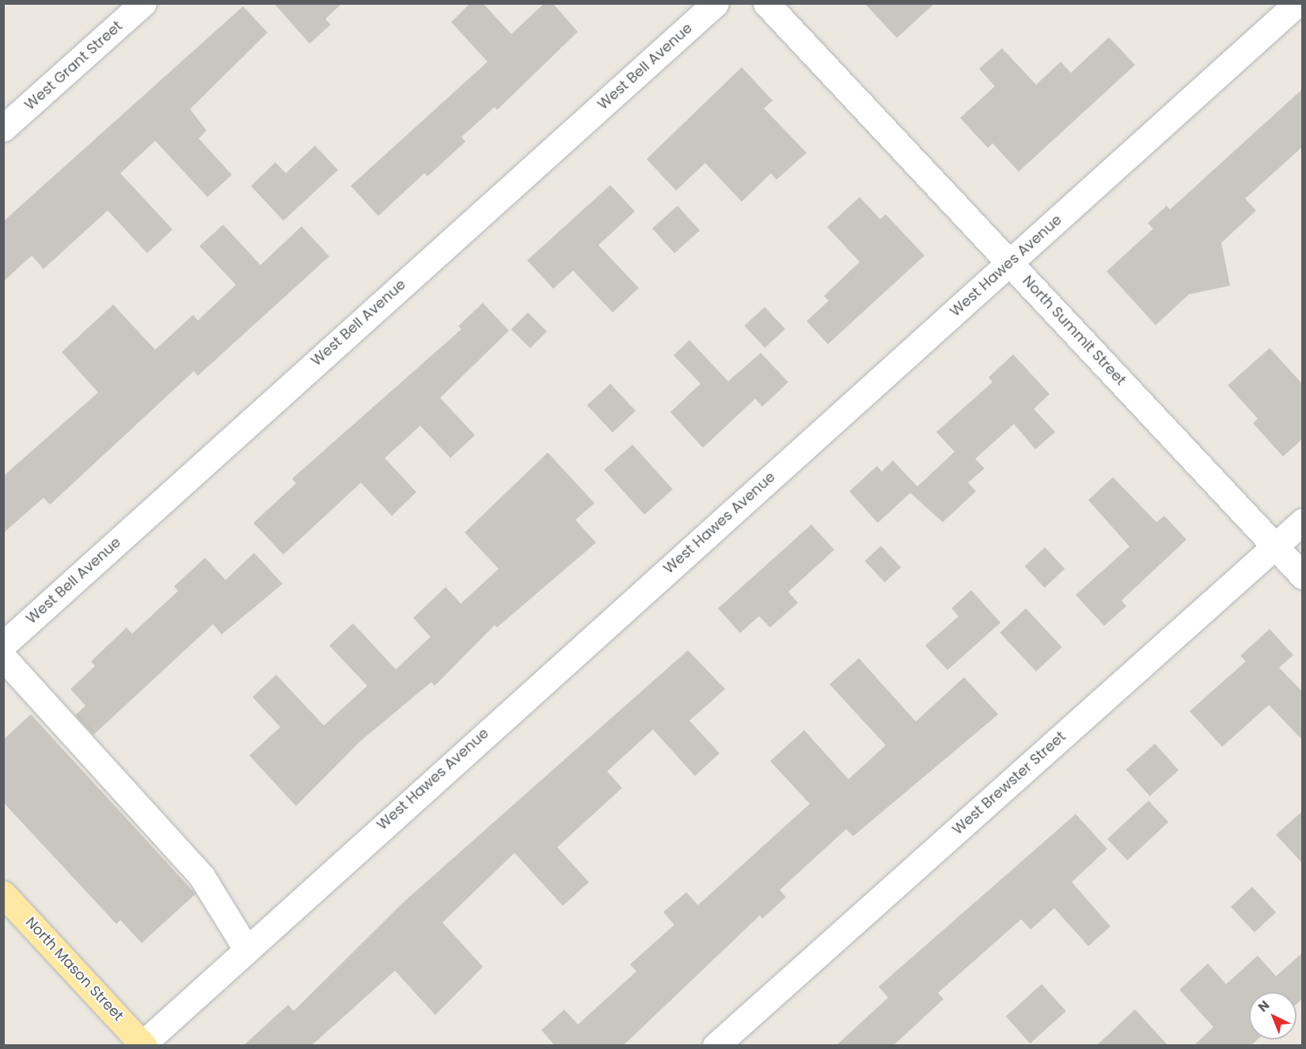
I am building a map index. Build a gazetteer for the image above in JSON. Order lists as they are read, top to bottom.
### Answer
{
  "streets": {
    "main road": ["North Mason Street"],
    "street": [
      "West Grant Street",
      "West Bell Avenue",
      "West Hawes Avenue",
      "North Summit Street",
      "West Brewster Street"
    ]
  },
  "crossings": [
    ["West Hawes Avenue", "North Summit Street"],
    ["West Hawes Avenue", "North Mason Street"],
    ["North Summit Street", "West Brewster Street"]
  ],
  "north": "top left"
}
